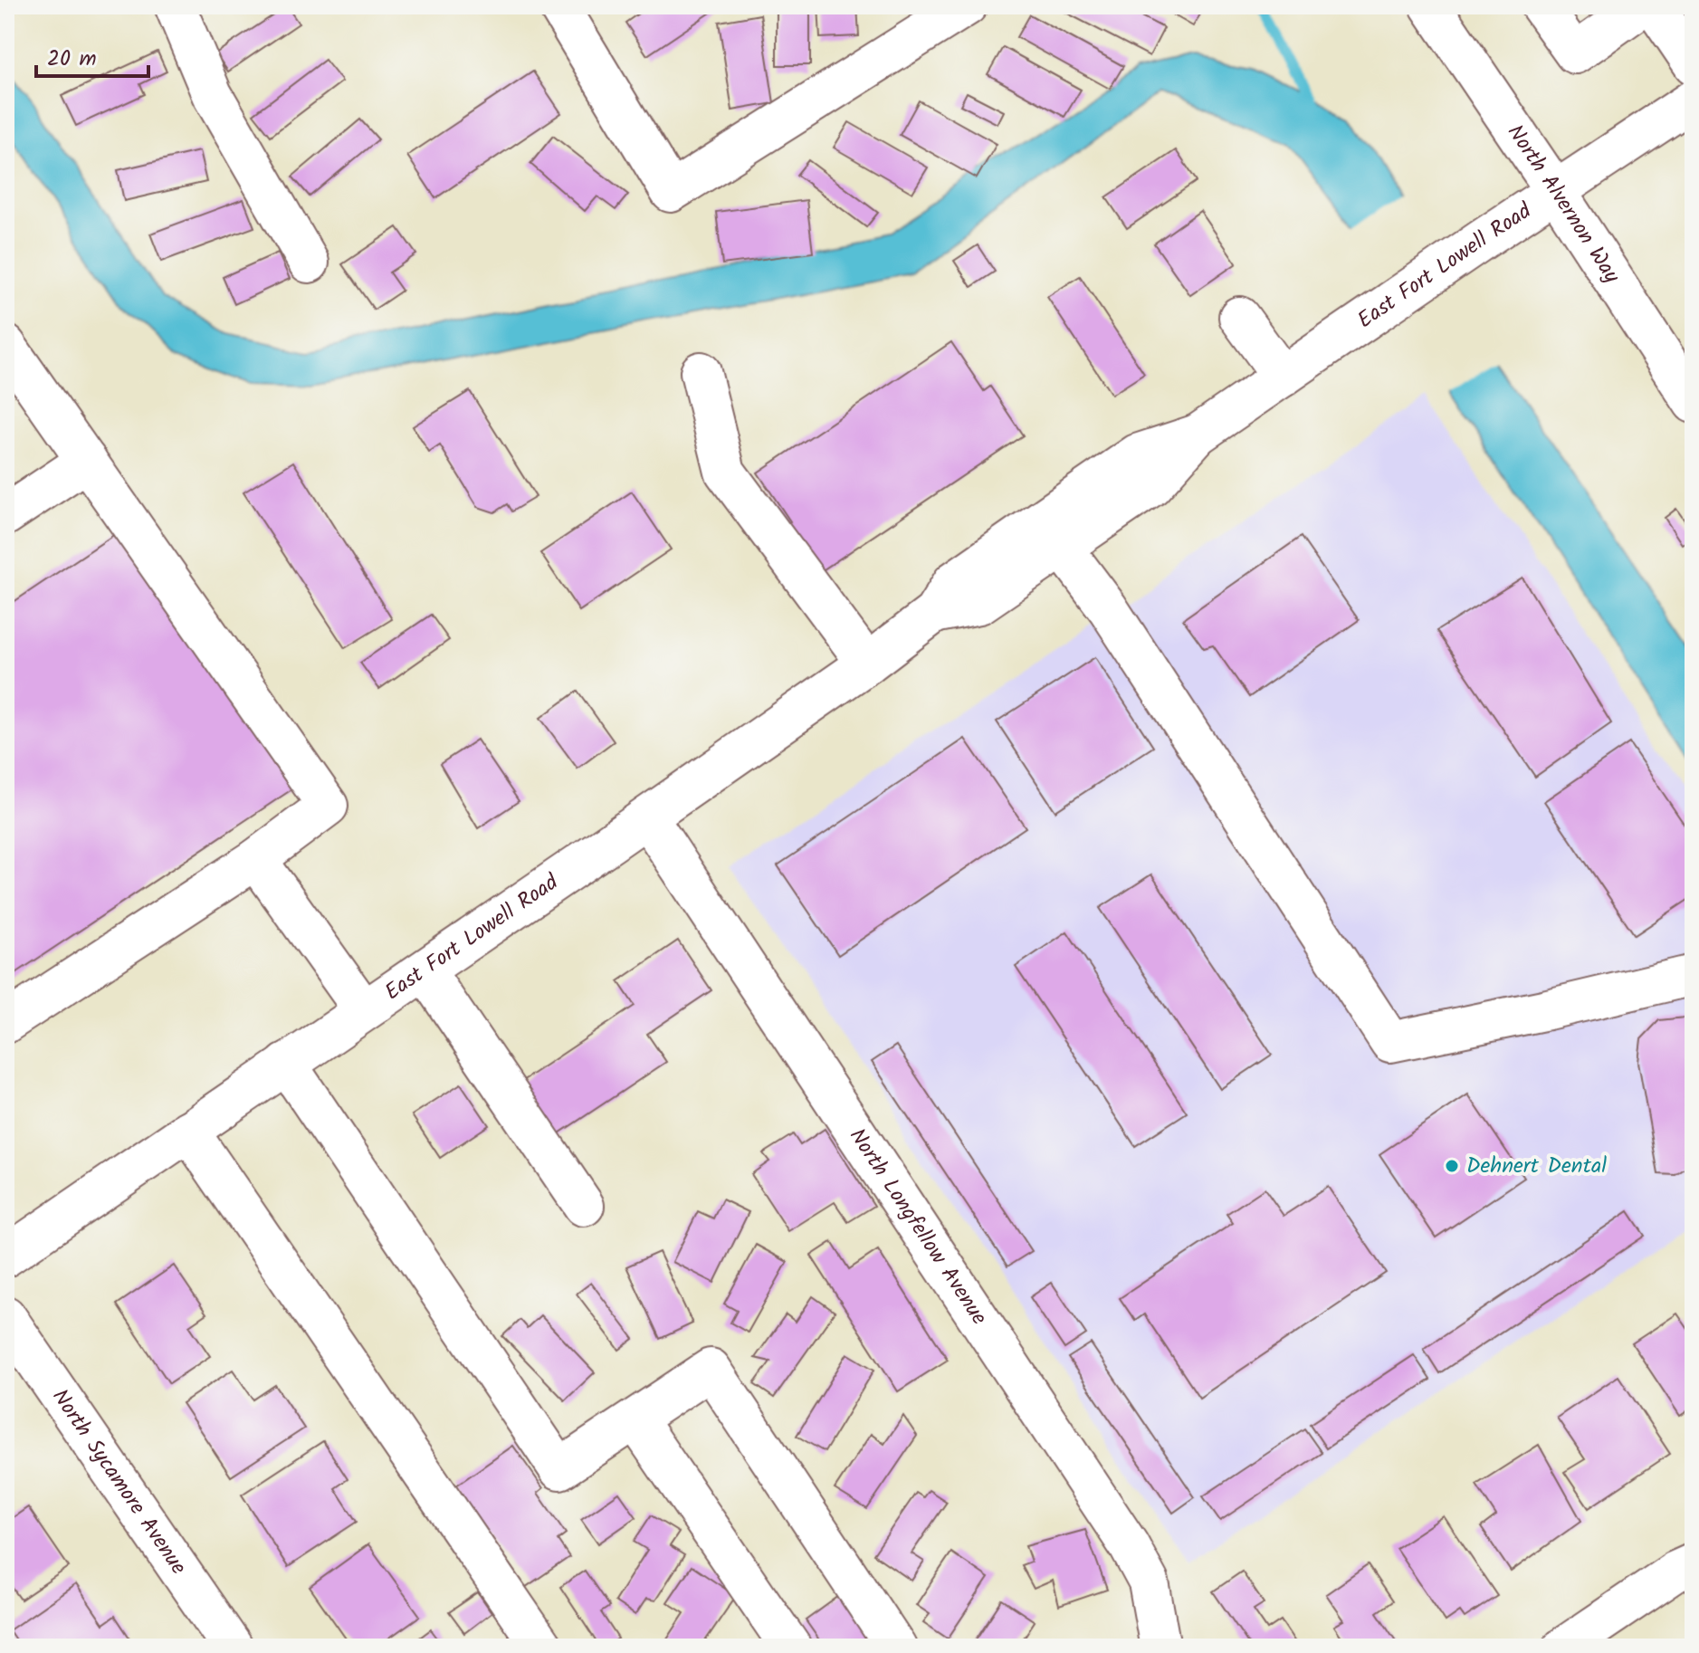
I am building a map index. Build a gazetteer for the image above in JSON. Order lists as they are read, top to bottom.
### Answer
{
  "streets": {
    "main road": [
      "North Alvernon Way",
      "East Fort Lowell Road",
      "North Longfellow Avenue",
      "North Sycamore Avenue"
    ]
  },
  "crossings": [
    ["North Alvernon Way", "East Fort Lowell Road"],
    ["East Fort Lowell Road", "North Longfellow Avenue"]
  ],
  "places": ["Dehnert Dental"],
  "scale_bar": "20 m"
}
